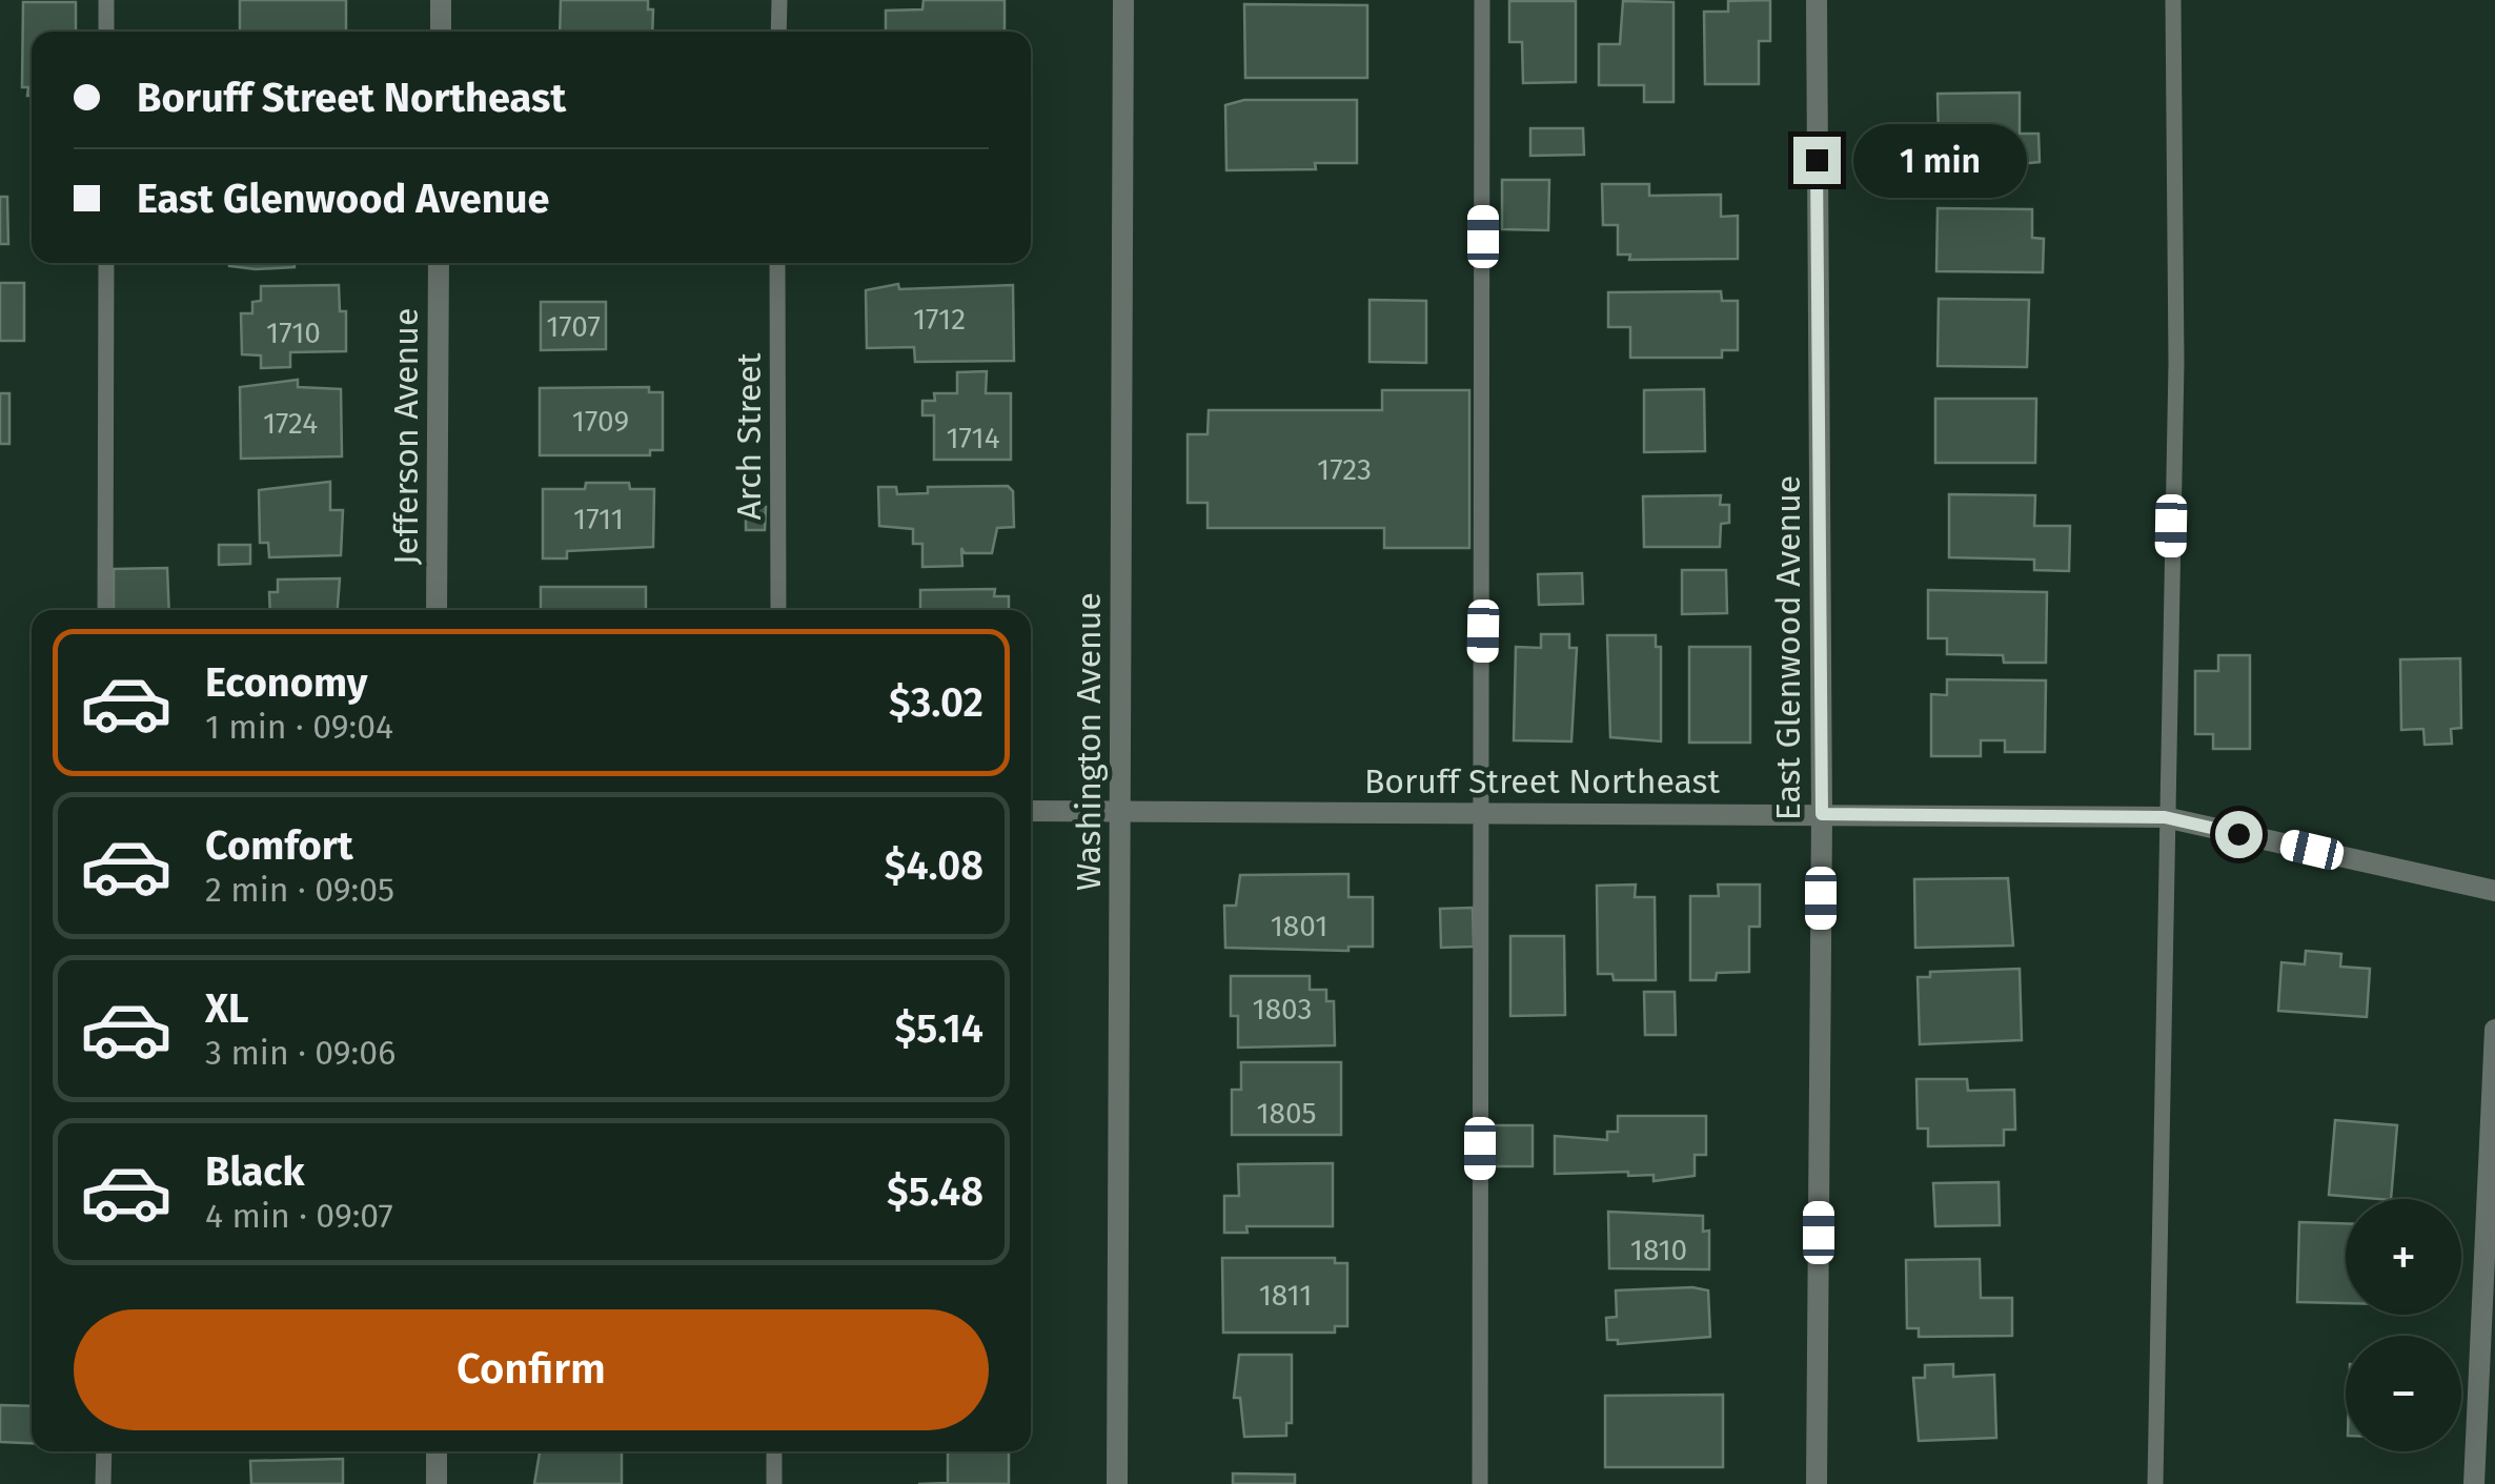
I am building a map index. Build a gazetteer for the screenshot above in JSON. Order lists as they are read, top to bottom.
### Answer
{
  "streets": {
    "street": [
      "Jefferson Avenue",
      "East Glenwood Avenue",
      "Washington Avenue",
      "Boruff Street Northeast"
    ],
    "lane": ["Arch Street"]
  },
  "crossings": [
    ["East Glenwood Avenue", "Boruff Street Northeast"],
    ["Washington Avenue", "Boruff Street Northeast"]
  ],
  "house_numbers": [
    "1712",
    "1707",
    "1710",
    "1709",
    "1724",
    "1714",
    "1723",
    "1711",
    "1801",
    "1803",
    "1805",
    "1810",
    "1811"
  ],
  "page": {
    "banner": ["Boruff Street Northeast", "East Glenwood Avenue"],
    "bubble": "1 min",
    "list": [
      {
        "name": "Economy",
        "note": "1 min · 09:04",
        "value": "$3.02"
      },
      {
        "name": "Comfort",
        "note": "2 min · 09:05",
        "value": "$4.08"
      },
      {
        "name": "XL",
        "note": "3 min · 09:06",
        "value": "$5.14"
      },
      {
        "name": "Black",
        "note": "4 min · 09:07",
        "value": "$5.48"
      }
    ],
    "map_buttons": ["+", "−"],
    "buttons": "Confirm"
  }
}
